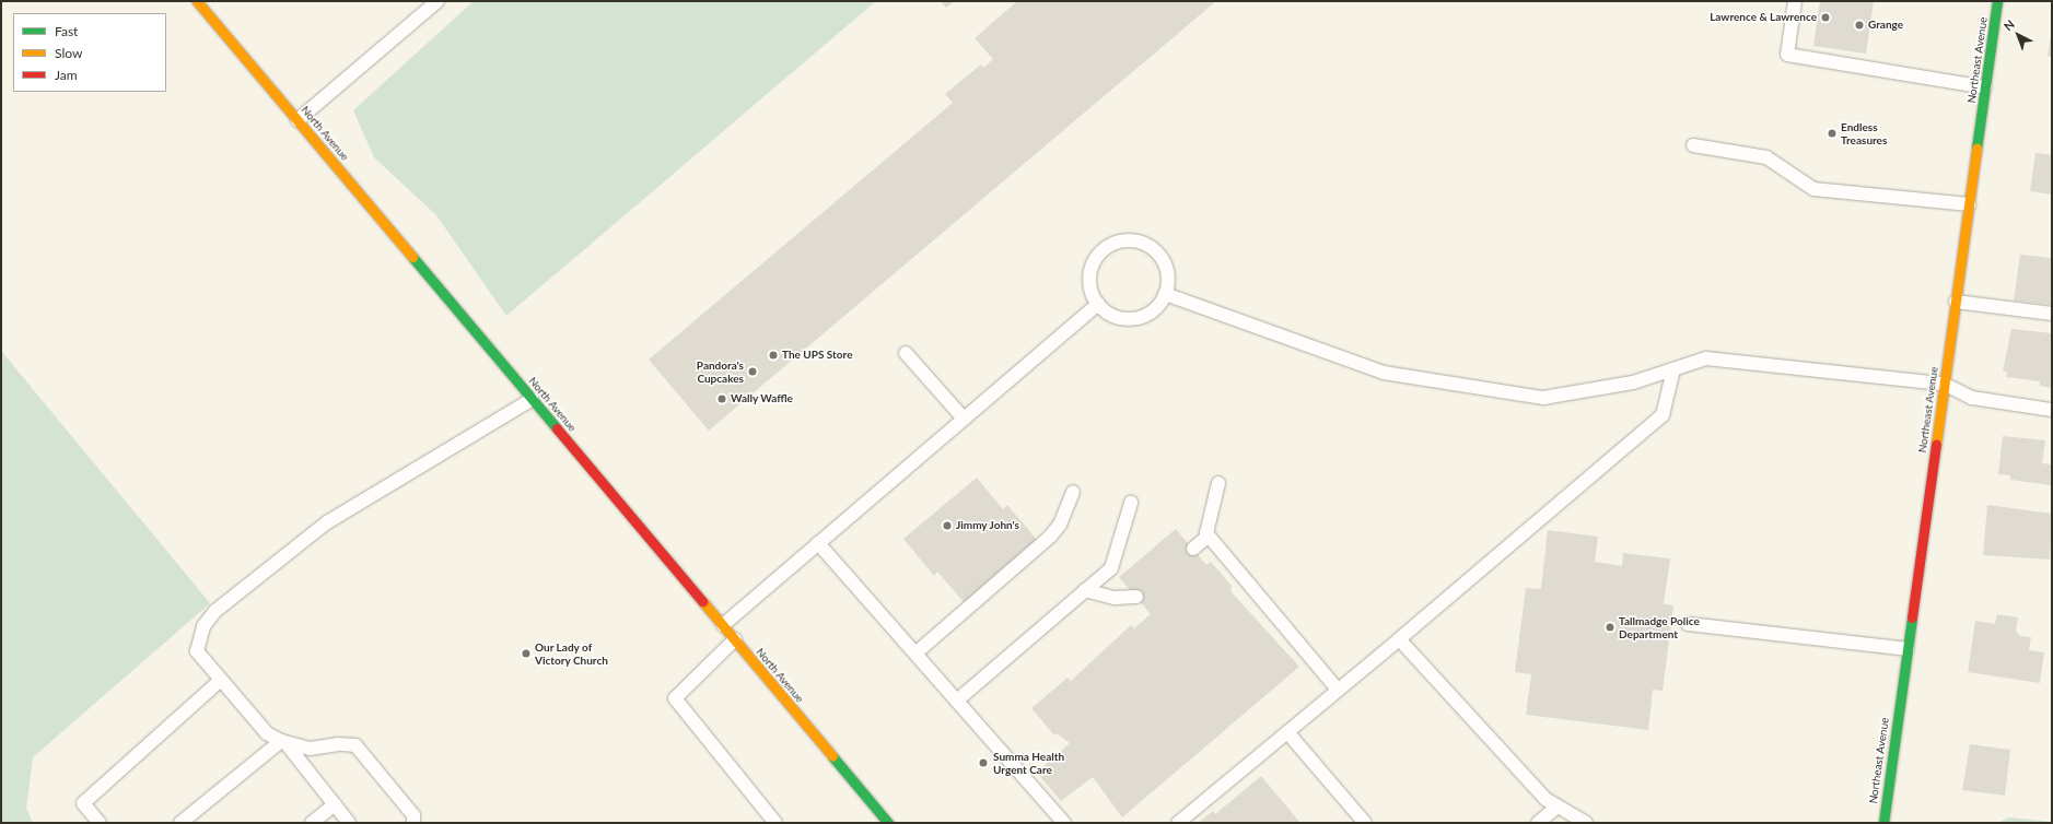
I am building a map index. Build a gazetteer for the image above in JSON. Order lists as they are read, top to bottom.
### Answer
{
  "streets": {
    "main road": ["Northeast Avenue", "North Avenue"]
  },
  "places": [
    "Lawrence & Lawrence",
    "Grange",
    "Endless Treasures",
    "The UPS Store",
    "Pandora's Cupcakes",
    "Wally Waffle",
    "Jimmy John's",
    "Tallmadge Police Department",
    "Our Lady of Victory Church",
    "Summa Health Urgent Care"
  ],
  "legend": ["Fast", "Slow", "Jam"],
  "north": "top left"
}
